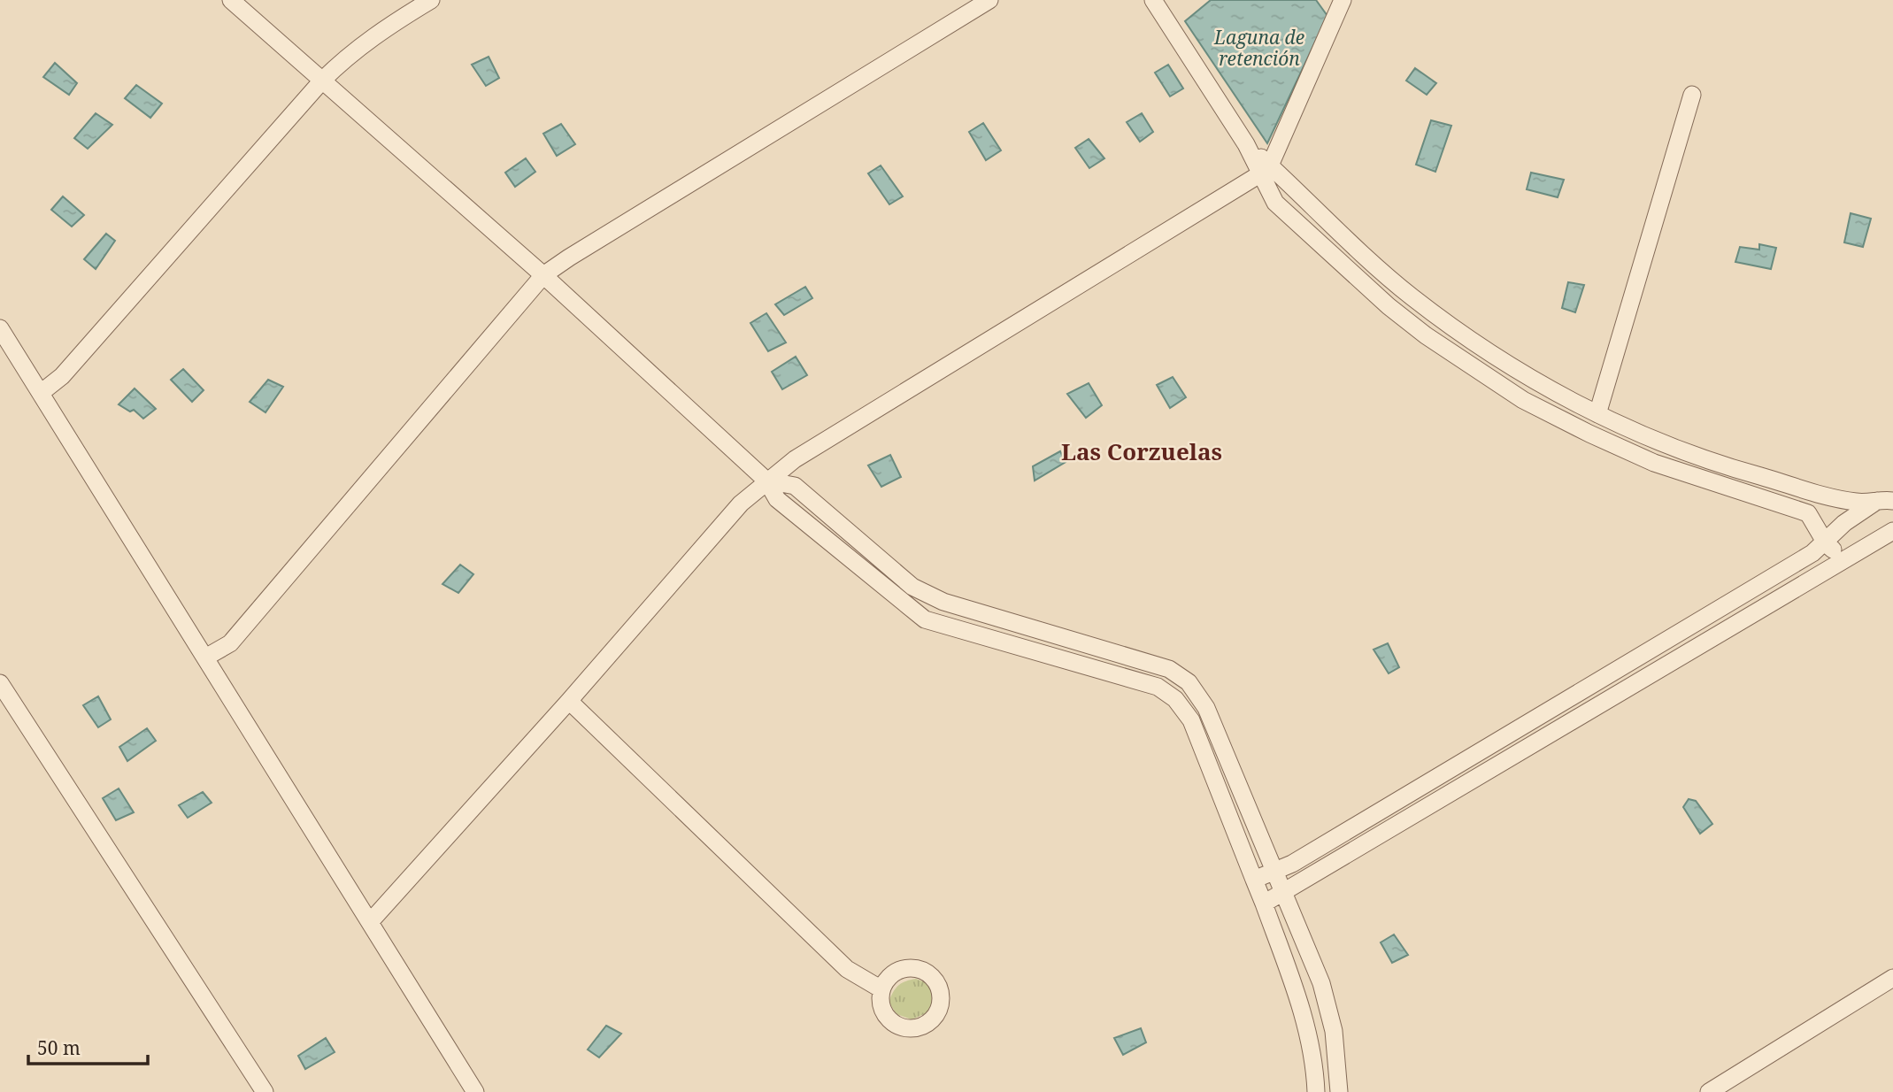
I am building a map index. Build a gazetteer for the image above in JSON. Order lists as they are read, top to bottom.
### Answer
{
  "districts": ["Las Corzuelas"],
  "water": ["Laguna de retención"],
  "scale_bar": "50 m"
}
